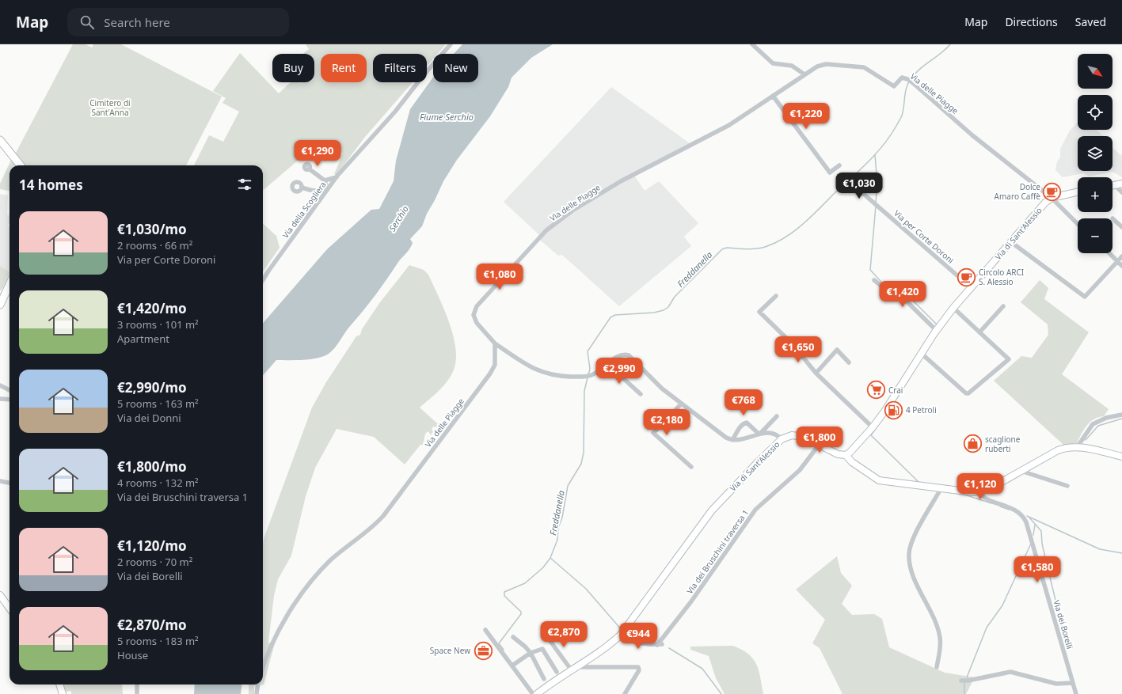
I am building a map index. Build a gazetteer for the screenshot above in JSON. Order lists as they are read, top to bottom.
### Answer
{
  "streets": {
    "street": [
      "Via delle Piagge",
      "Via della Scogliera",
      "Via di Sant'Alessio",
      "Via per Corte Doroni",
      "Via dei Bruschini traversa 1",
      "Via dei Borelli"
    ]
  },
  "crossings": [
    ["Via delle Piagge", "Via di Sant'Alessio"],
    ["Via di Sant'Alessio", "Via per Corte Doroni"],
    ["Via di Sant'Alessio", "Via dei Bruschini traversa 1"]
  ],
  "water": ["Fiume Serchio", "Serchio", "Freddanella"],
  "parks": ["Cimitero di Sant'Anna"],
  "places": {
    "cafe": ["Dolce Amaro Caffè", "Circolo ARCI S. Alessio"],
    "supermarket": ["Crai"],
    "fuel station": ["4 Petroli"],
    "shop": ["scaglione ruberti"],
    "office": ["Space New"]
  },
  "north": "bottom right",
  "page": {
    "header": "Map",
    "search": "Search here",
    "nav": ["Map", "Directions", "Saved"],
    "map_buttons": ["+", "−"],
    "chip": [
      "Buy",
      "Rent",
      "Filters",
      "New"
    ],
    "price": [
      "€1,220",
      "€1,290",
      "€1,030",
      "€1,080",
      "€1,420",
      "€1,650",
      "€2,990",
      "€768",
      "€2,180",
      "€1,800",
      "€1,120",
      "€1,580",
      "€2,870",
      "€944"
    ],
    "heading": "14 homes",
    "list": [
      {
        "name": "€1,030/mo",
        "note": "2 rooms · 66 m² · Via per Corte Doroni"
      },
      {
        "name": "€1,420/mo",
        "note": "3 rooms · 101 m² · Apartment"
      },
      {
        "name": "€2,990/mo",
        "note": "5 rooms · 163 m² · Via dei Donni"
      },
      {
        "name": "€1,800/mo",
        "note": "4 rooms · 132 m² · Via dei Bruschini traversa 1"
      },
      {
        "name": "€1,120/mo",
        "note": "2 rooms · 70 m² · Via dei Borelli"
      },
      {
        "name": "€2,870/mo",
        "note": "5 rooms · 183 m² · House"
      }
    ]
  }
}
